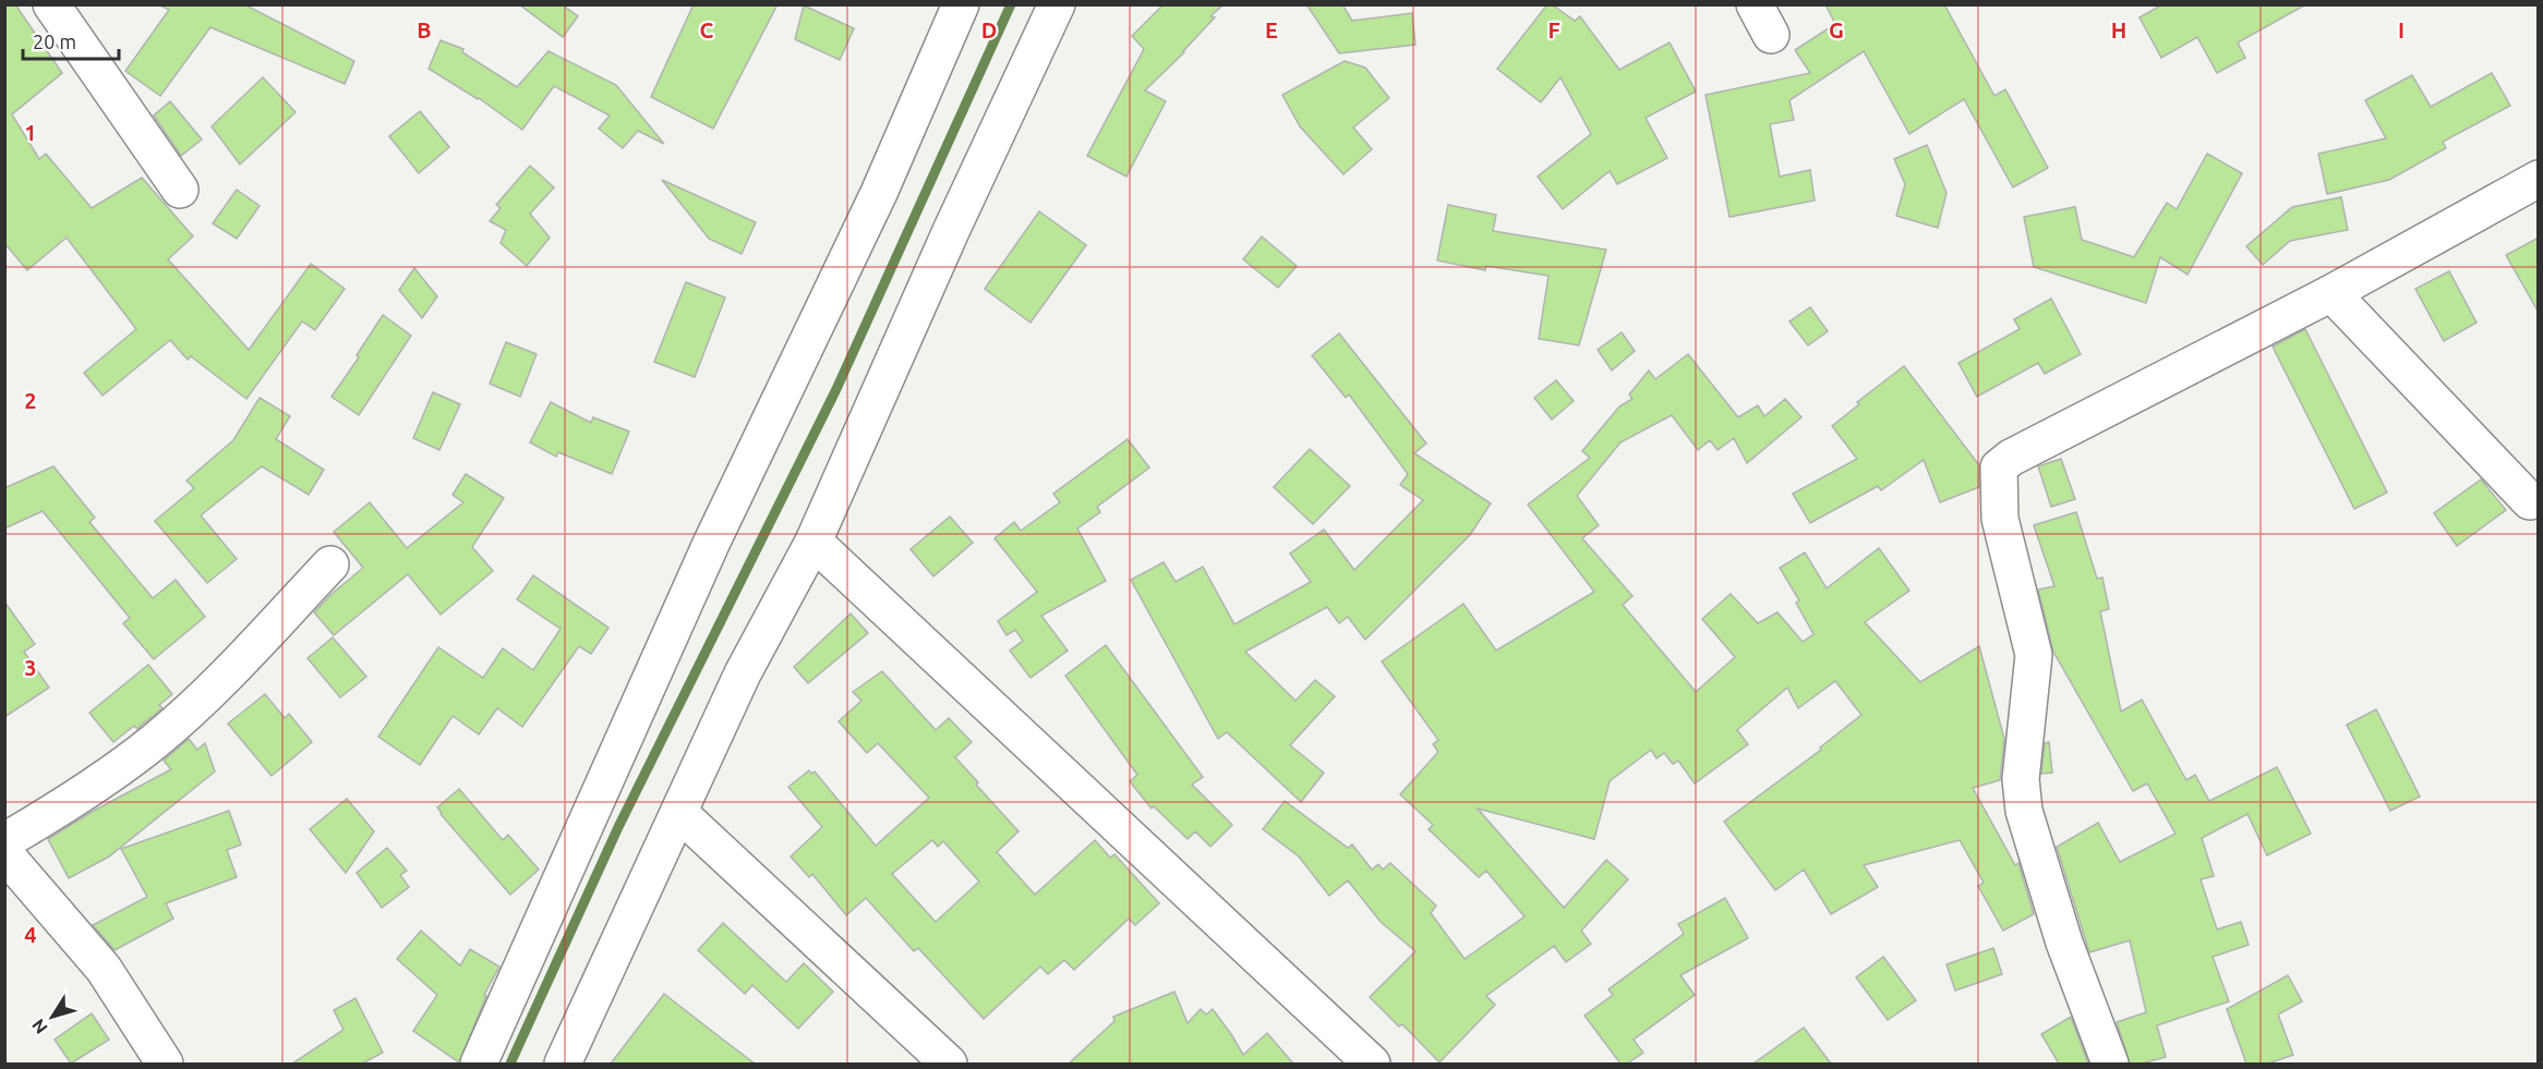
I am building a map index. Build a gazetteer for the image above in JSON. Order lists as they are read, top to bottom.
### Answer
{
  "scale_bar": "20 m",
  "north": "bottom left",
  "grid": {
    "columns": [
      "B",
      "C",
      "D",
      "E",
      "F",
      "G",
      "H",
      "I"
    ],
    "rows": [
      "1",
      "2",
      "3",
      "4"
    ]
  }
}
